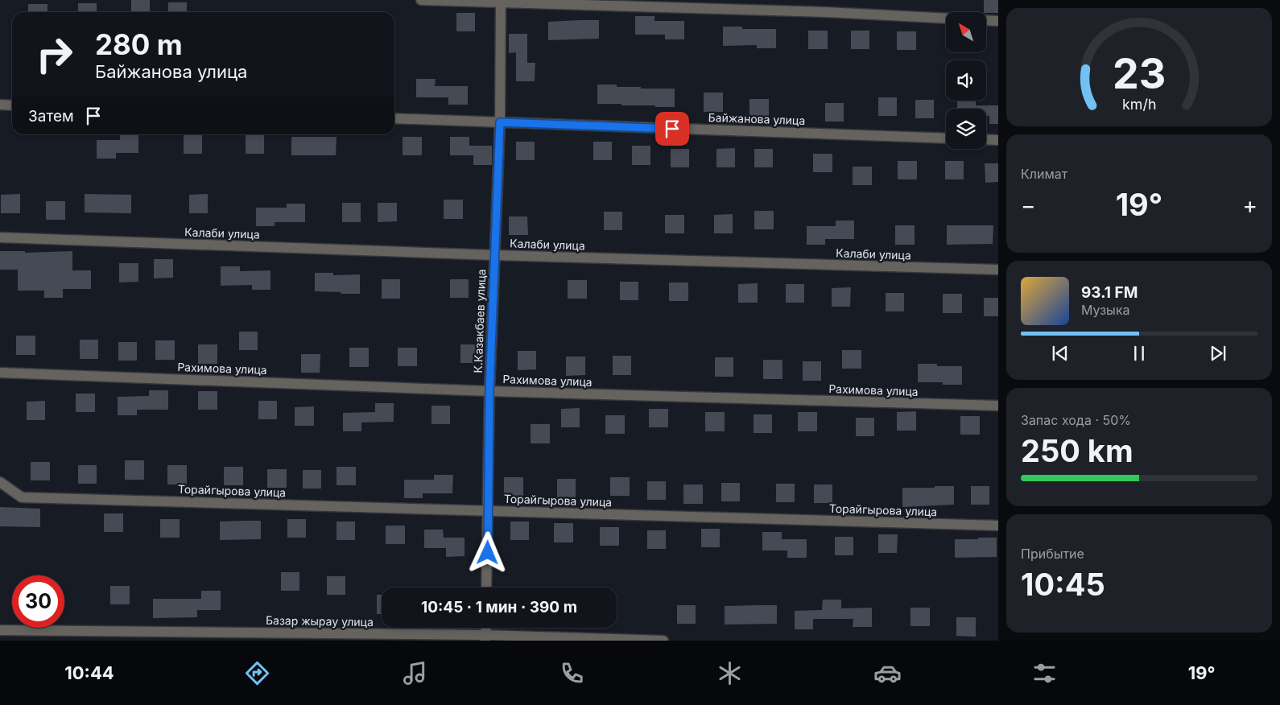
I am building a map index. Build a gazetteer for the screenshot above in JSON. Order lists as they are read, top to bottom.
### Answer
{
  "streets": {
    "street": [
      "Байжанова улица",
      "Калаби улица",
      "К.Казакбаев улица",
      "Рахимова улица",
      "Торайгырова улица",
      "Базар жырау улица"
    ]
  },
  "crossings": [
    ["Байжанова улица", "К.Казакбаев улица"],
    ["Калаби улица", "К.Казакбаев улица"],
    ["К.Казакбаев улица", "Рахимова улица"],
    ["К.Казакбаев улица", "Торайгырова улица"]
  ],
  "north": "top left",
  "page": {
    "turn": ["280 m", "Байжанова улица"],
    "then": "Затем",
    "tile": [
      "Климат",
      ["Запас хода · 50%", "250 km"],
      ["Прибытие", "10:45"]
    ],
    "heat": ["−", "19°", "+"],
    "song": ["93.1 FM", "Музыка"],
    "limit": "30",
    "trip": "10:45 · 1 мин · 390 m",
    "tabs": ["10:44", "19°"],
    "gauge": ["23", "km/h"]
  }
}
